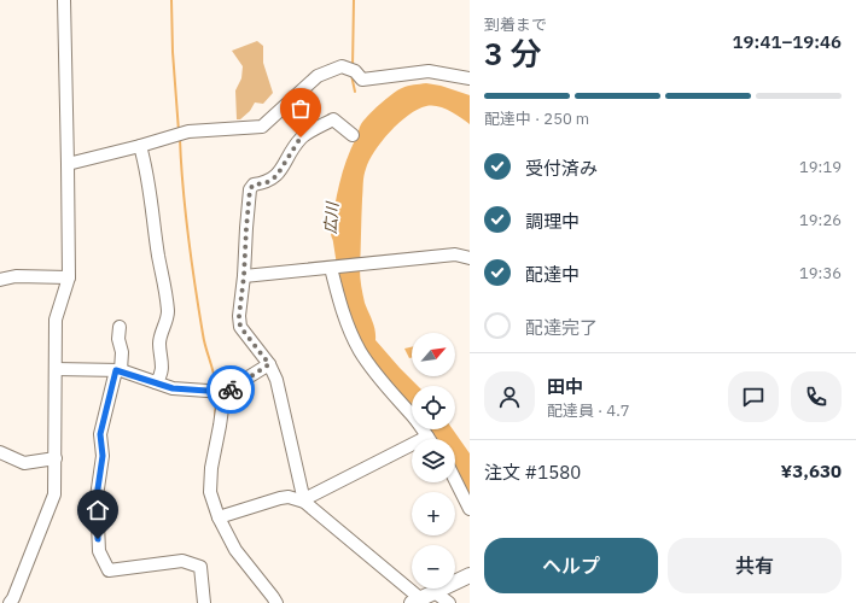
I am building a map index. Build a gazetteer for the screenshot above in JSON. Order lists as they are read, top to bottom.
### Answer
{
  "water": ["広川"],
  "north": "top right",
  "page": {
    "heading": ["3 分", "到着まで", "19:41–19:46"],
    "panel": [
      "田中",
      "配達員 · 4.7",
      "注文 #1580",
      "¥3,630"
    ],
    "bar": "配達中 · 250 m",
    "list": [
      ["受付済み", "19:19"],
      ["調理中", "19:26"],
      ["配達中", "19:36"],
      "配達完了"
    ],
    "map_buttons": ["+", "−"],
    "buttons": ["ヘルプ", "共有"]
  }
}
